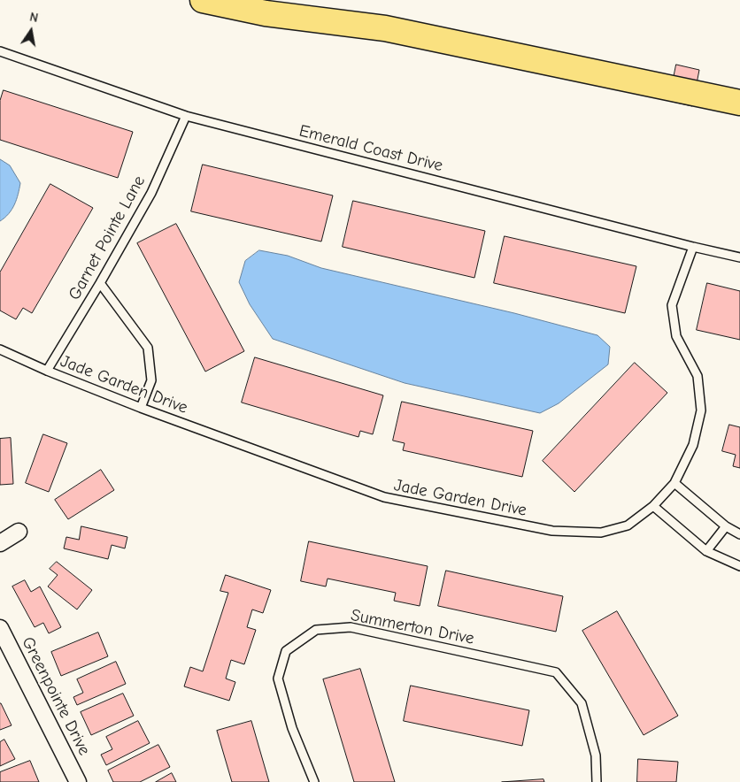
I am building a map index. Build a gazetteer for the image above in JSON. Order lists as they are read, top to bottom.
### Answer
{
  "streets": {
    "street": ["Greenpointe Drive"],
    "lane": [
      "Emerald Coast Drive",
      "Garnet Pointe Lane",
      "Jade Garden Drive",
      "Summerton Drive"
    ]
  },
  "crossings": [
    ["Emerald Coast Drive", "Garnet Pointe Lane"],
    ["Emerald Coast Drive", "Jade Garden Drive"],
    ["Garnet Pointe Lane", "Jade Garden Drive"]
  ],
  "north": "top"
}
